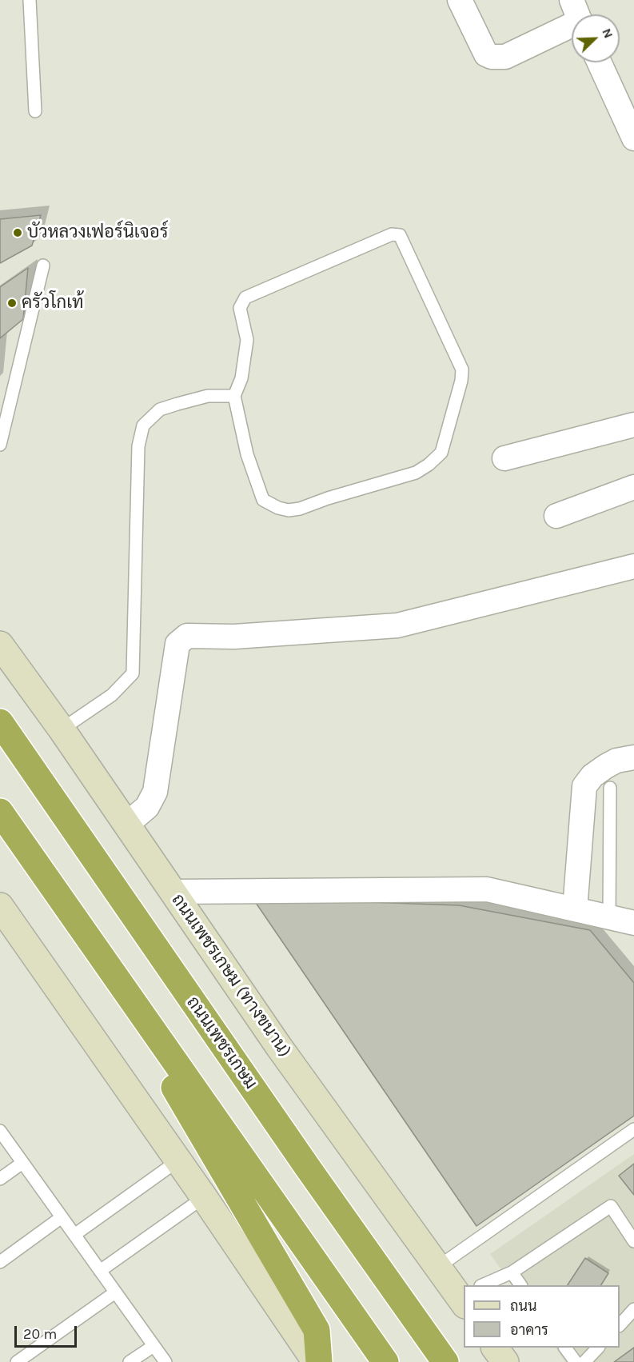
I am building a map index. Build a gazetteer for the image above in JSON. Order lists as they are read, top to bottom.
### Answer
{
  "streets": {
    "highway": ["ถนนเพชรเกษม"],
    "main road": ["ถนนเพชรเกษม (ทางขนาน)"]
  },
  "places": ["บัวหลวงเฟอร์นิเจอร์", "ครัวโกเท้"],
  "legend": ["ถนน", "อาคาร"],
  "scale_bar": "20 m",
  "north": "top right"
}
